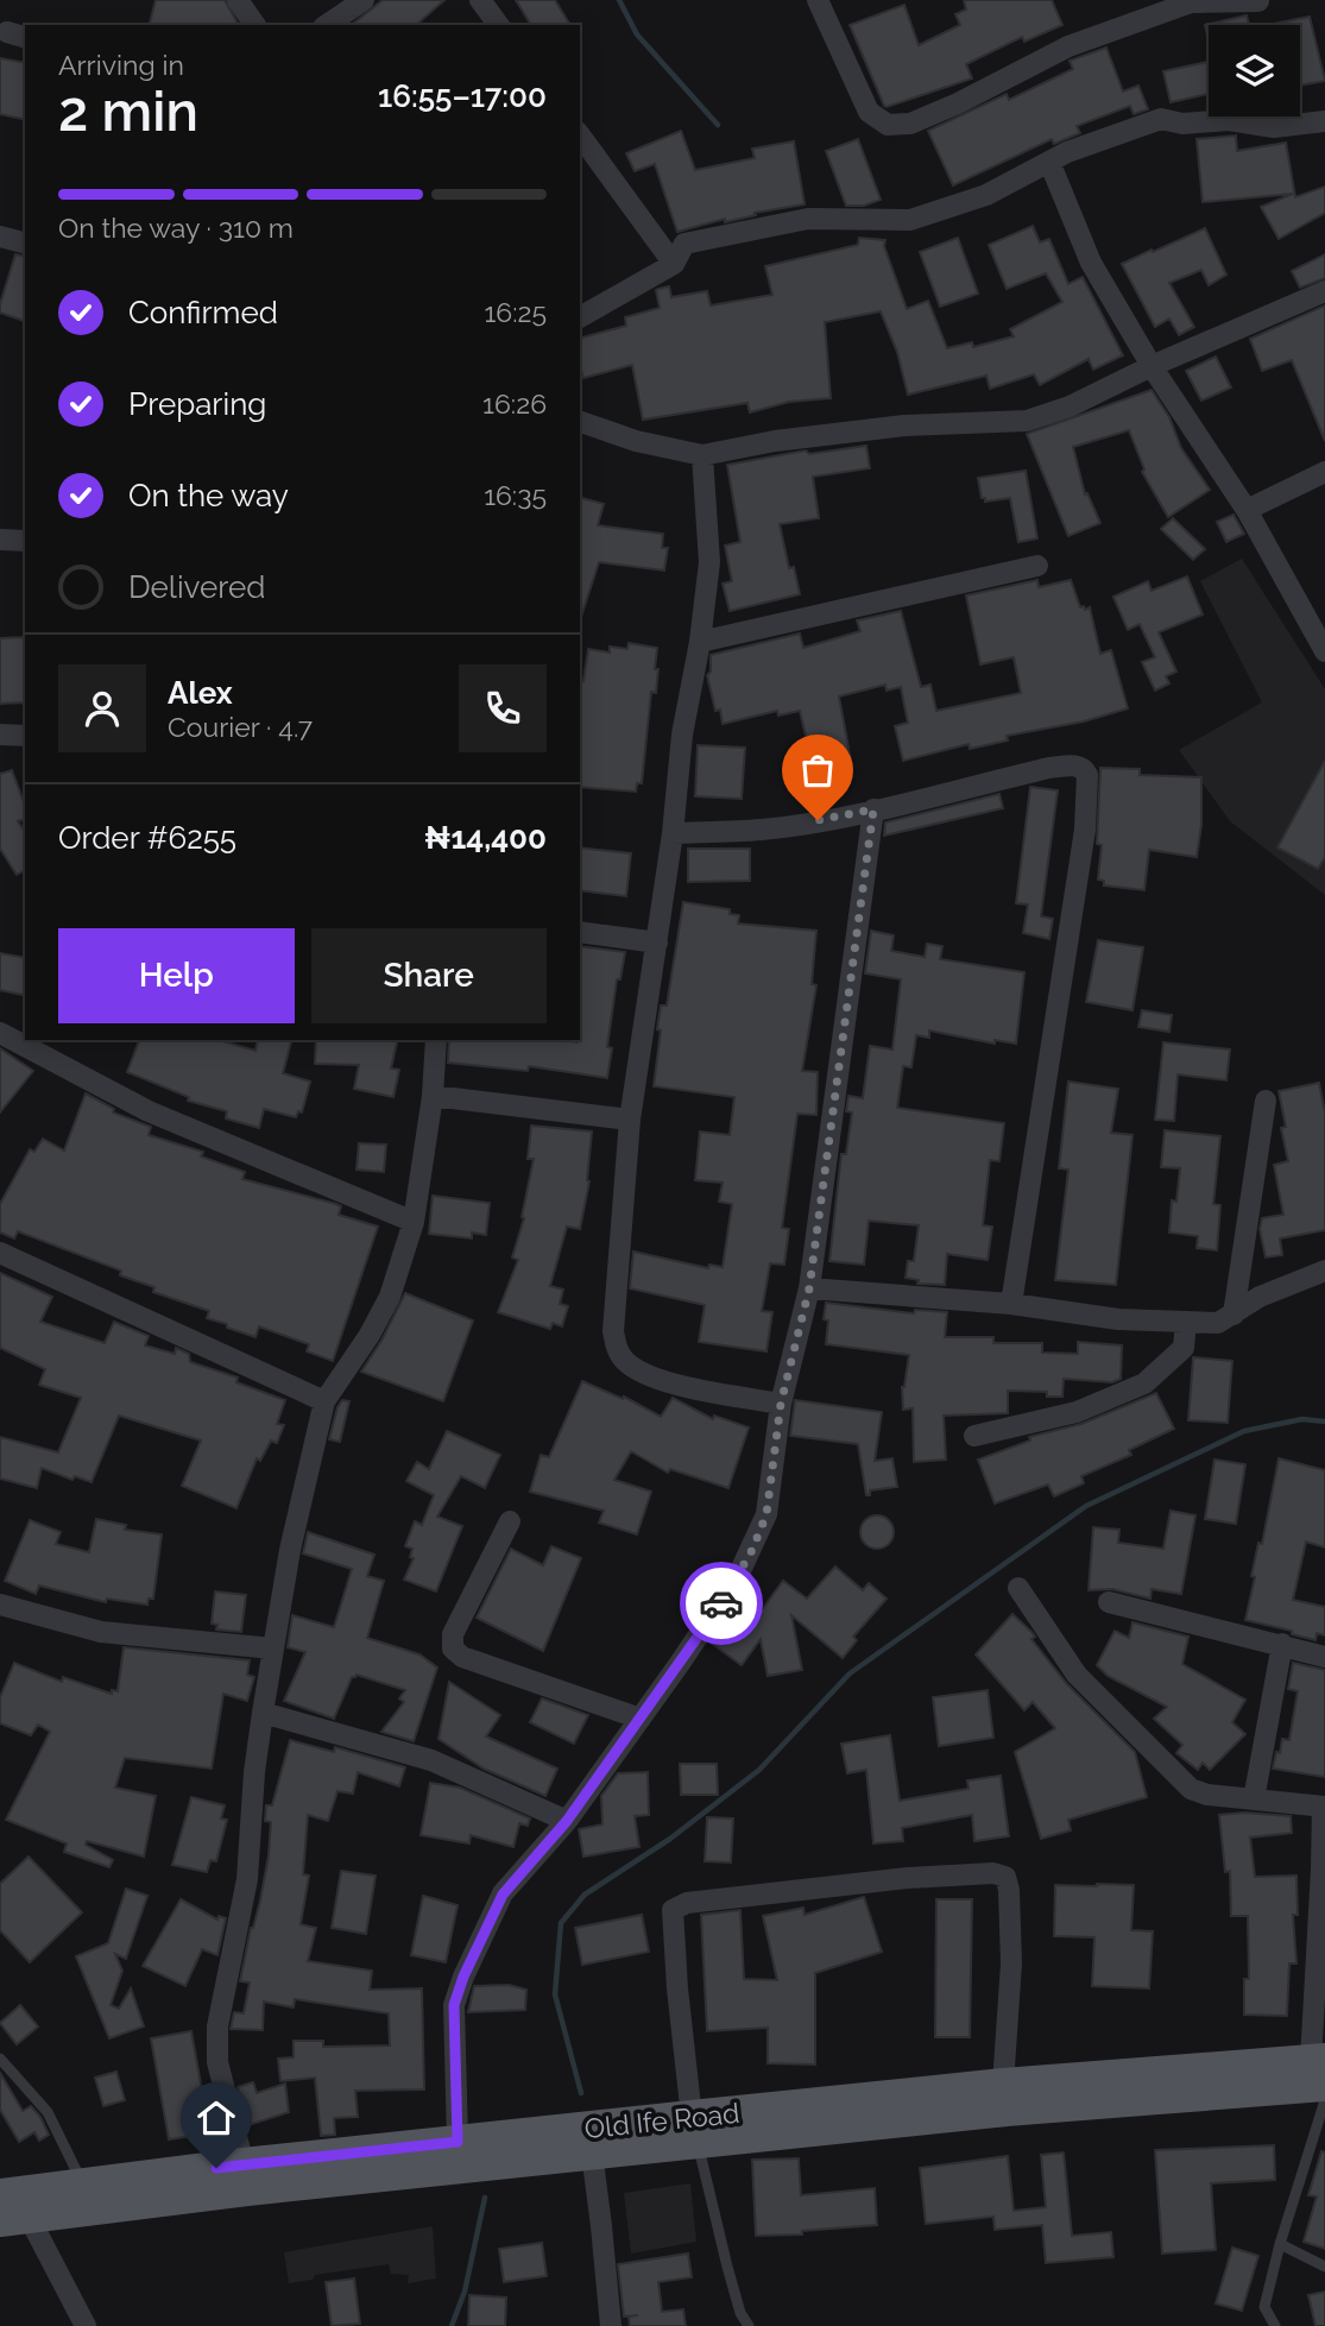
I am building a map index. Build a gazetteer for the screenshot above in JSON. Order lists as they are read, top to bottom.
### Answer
{
  "streets": {
    "main road": ["Old Ife Road"]
  },
  "page": {
    "heading": ["2 min", "Arriving in", "16:55–17:00"],
    "panel": [
      "Alex",
      "Courier · 4.7",
      "Order #6255",
      "₦14,400"
    ],
    "bar": "On the way · 310 m",
    "list": [
      ["Confirmed", "16:25"],
      ["Preparing", "16:26"],
      ["On the way", "16:35"],
      "Delivered"
    ],
    "buttons": ["Help", "Share"]
  }
}
